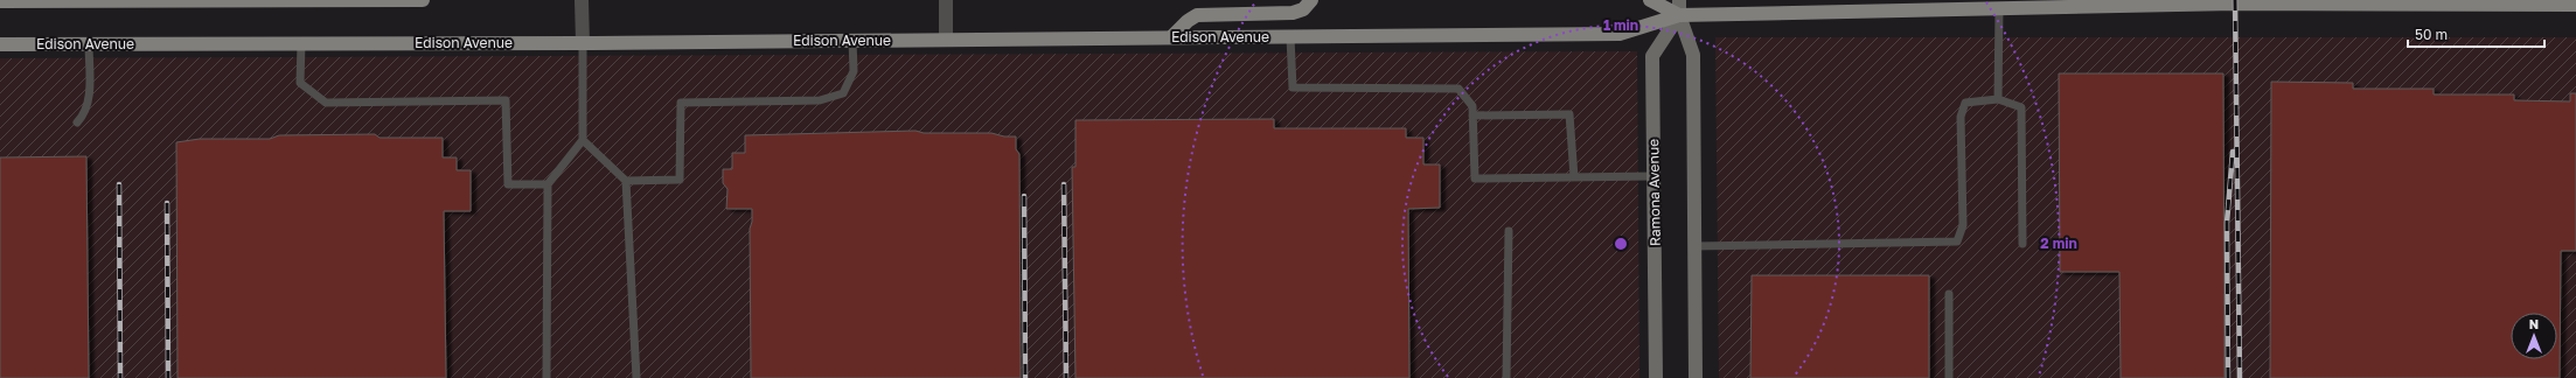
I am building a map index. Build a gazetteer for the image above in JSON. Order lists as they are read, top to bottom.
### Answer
{
  "streets": {
    "main road": ["Edison Avenue", "Ramona Avenue"]
  },
  "crossings": [
    ["Edison Avenue", "Ramona Avenue"]
  ],
  "scale_bar": "50 m",
  "north": "top",
  "rings": ["1 min", "2 min"]
}
